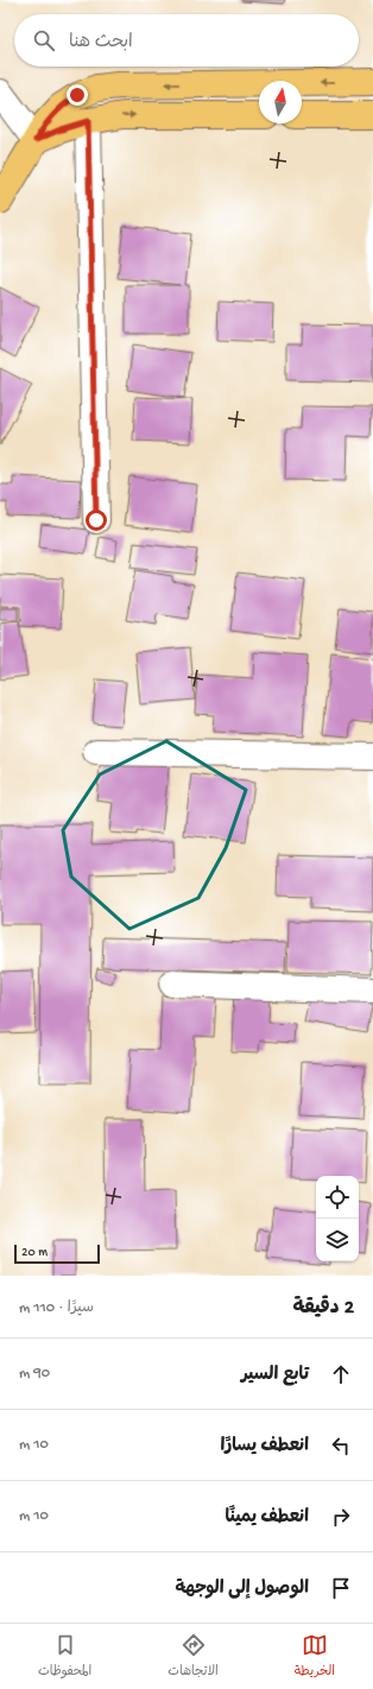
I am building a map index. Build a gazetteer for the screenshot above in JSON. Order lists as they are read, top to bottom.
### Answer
{
  "scale_bar": "20 m",
  "north": "top",
  "page": {
    "search": "ابحث هنا",
    "scale": "20 m",
    "heading": ["2 دقيقة", "سيرًا · 110 m"],
    "list": [
      ["تابع السير", "90 m"],
      ["انعطف يسارًا", "10 m"],
      ["انعطف يمينًا", "10 m"],
      "الوصول إلى الوجهة"
    ],
    "nav": ["الخريطة", "الاتجاهات", "المحفوظات"]
  }
}
